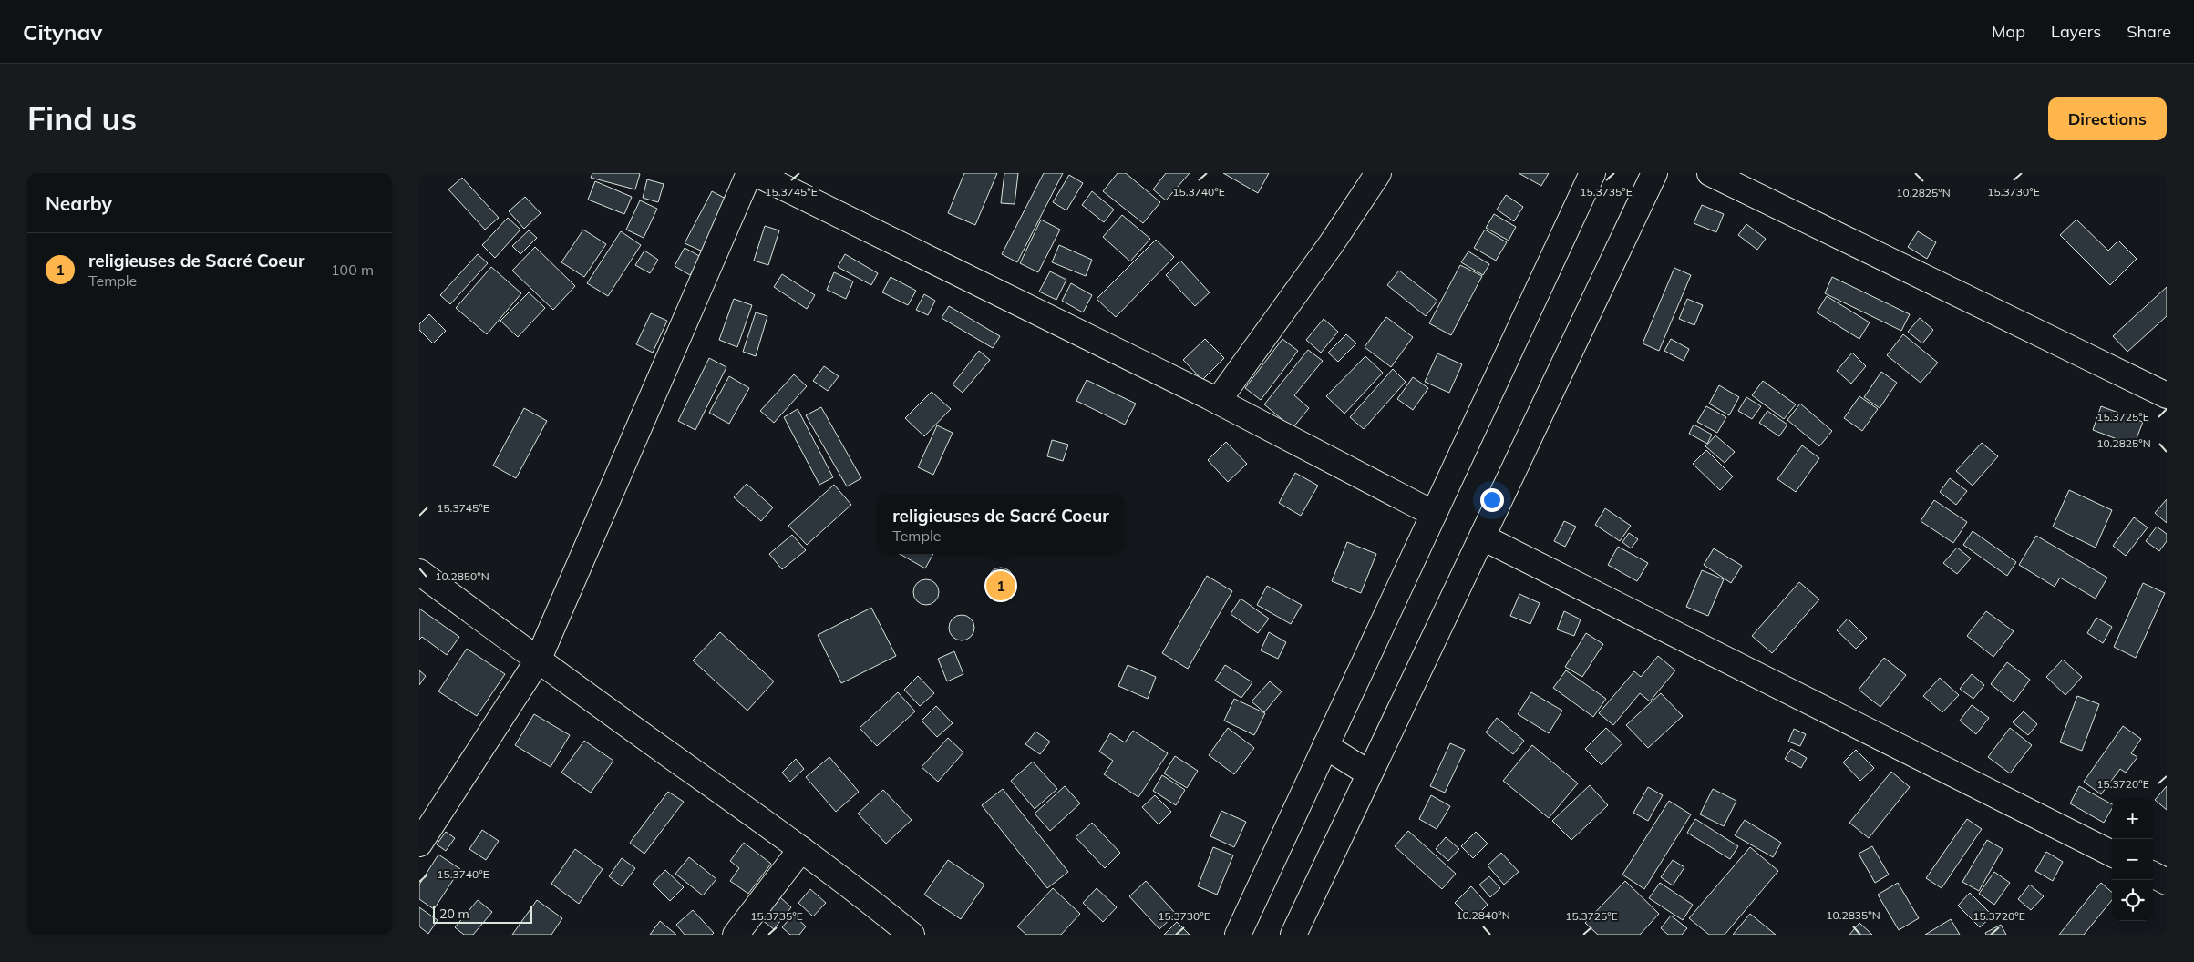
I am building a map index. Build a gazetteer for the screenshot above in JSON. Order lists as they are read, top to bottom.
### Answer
{
  "scale_bar": "20 m",
  "page": {
    "header": "Citynav",
    "nav": ["Map", "Layers", "Share"],
    "buttons": "Directions",
    "title": "Find us",
    "heading": "Nearby",
    "list": [
      {
        "mark": "1",
        "name": "religieuses de Sacré Coeur",
        "note": "Temple",
        "value": "100 m"
      }
    ],
    "popup": ["religieuses de Sacré Coeur", "Temple"],
    "pins": "1",
    "map_buttons": ["+", "−"],
    "scale": "20 m"
  },
  "coordinates": [
    "15.3745°E",
    "15.3740°E",
    "15.3735°E",
    "15.3730°E",
    "10.2825°N",
    "15.3725°E",
    "10.2850°N",
    "15.3720°E",
    "10.2840°N",
    "10.2835°N"
  ]
}
